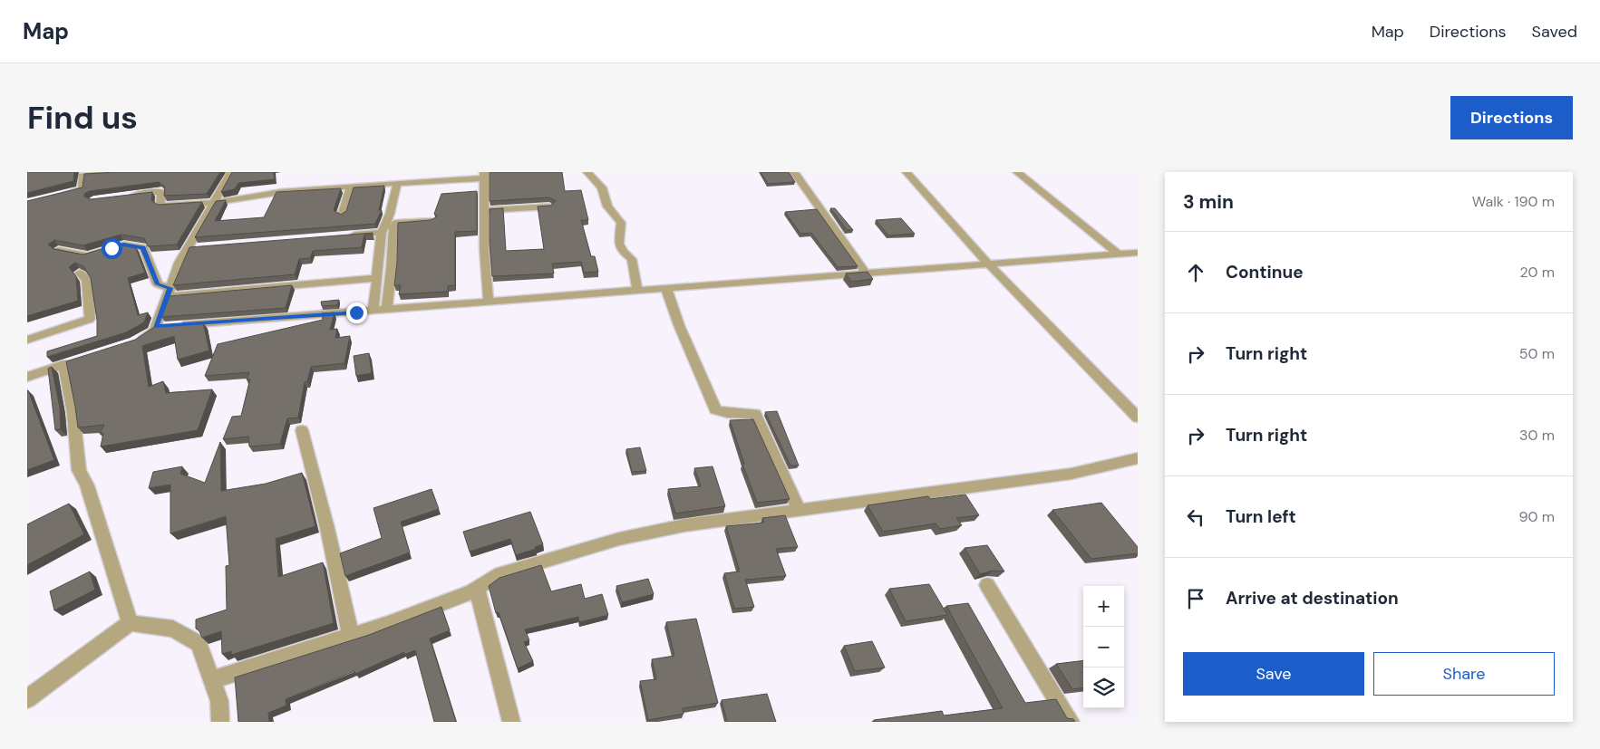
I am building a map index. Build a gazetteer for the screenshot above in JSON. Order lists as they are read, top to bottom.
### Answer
{
  "page": {
    "header": "Map",
    "nav": ["Map", "Directions", "Saved"],
    "buttons": [
      "Directions",
      ["Save", "Share"]
    ],
    "title": "Find us",
    "heading": ["3 min", "Walk · 190 m"],
    "list": [
      ["Continue", "20 m"],
      ["Turn right", "50 m"],
      ["Turn right", "30 m"],
      ["Turn left", "90 m"],
      "Arrive at destination"
    ],
    "map_buttons": ["+", "−"]
  }
}
